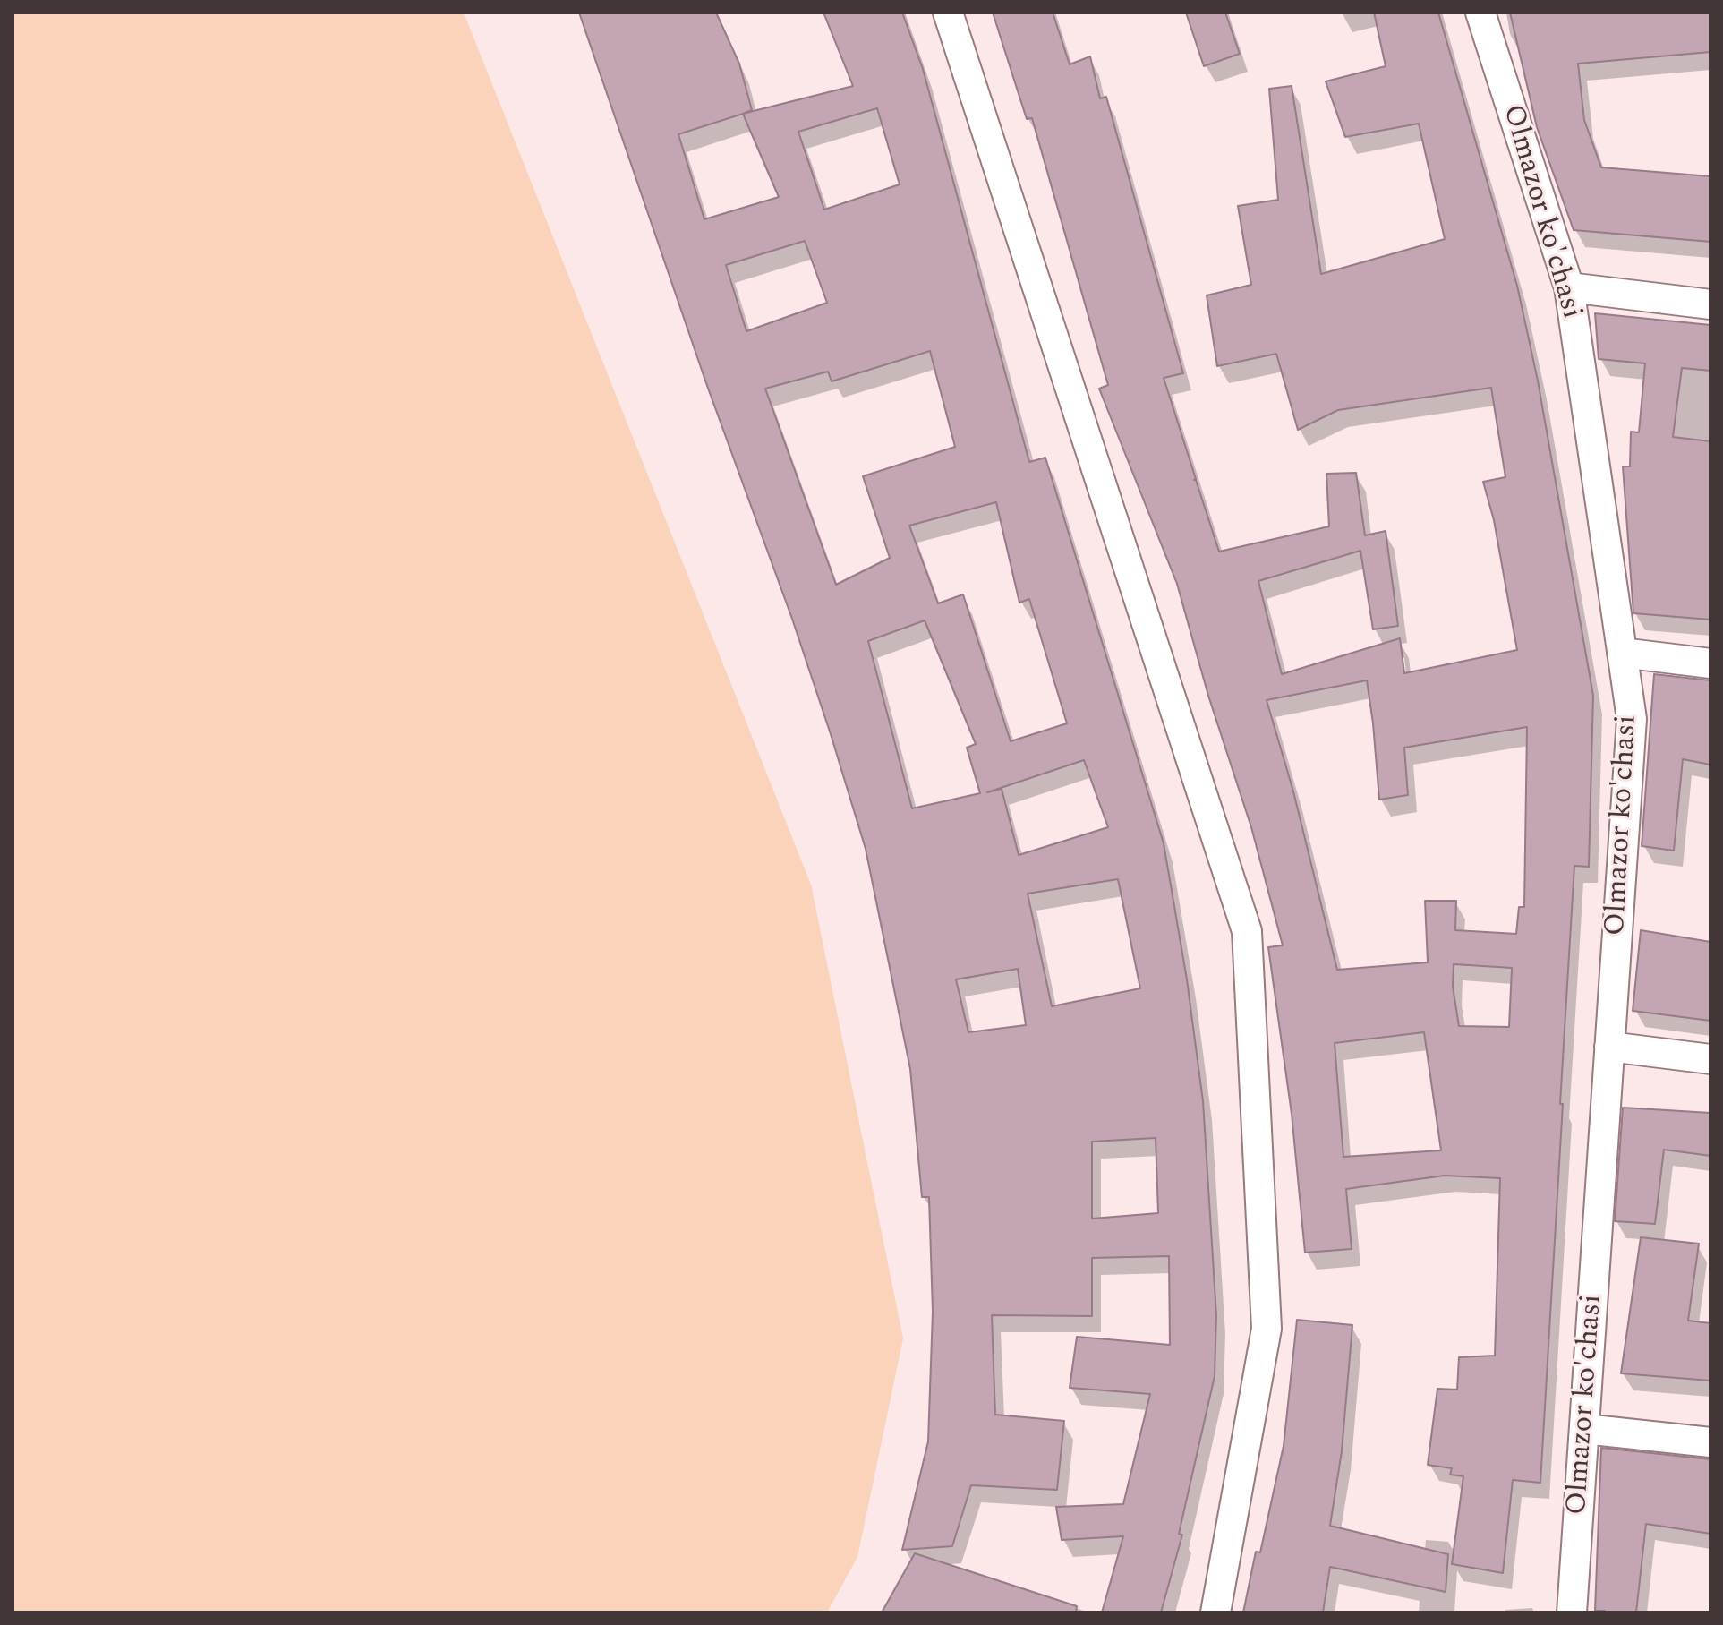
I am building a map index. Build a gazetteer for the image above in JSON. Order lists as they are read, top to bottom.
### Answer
{
  "streets": {
    "street": ["Olmazor ko'chasi"]
  }
}
